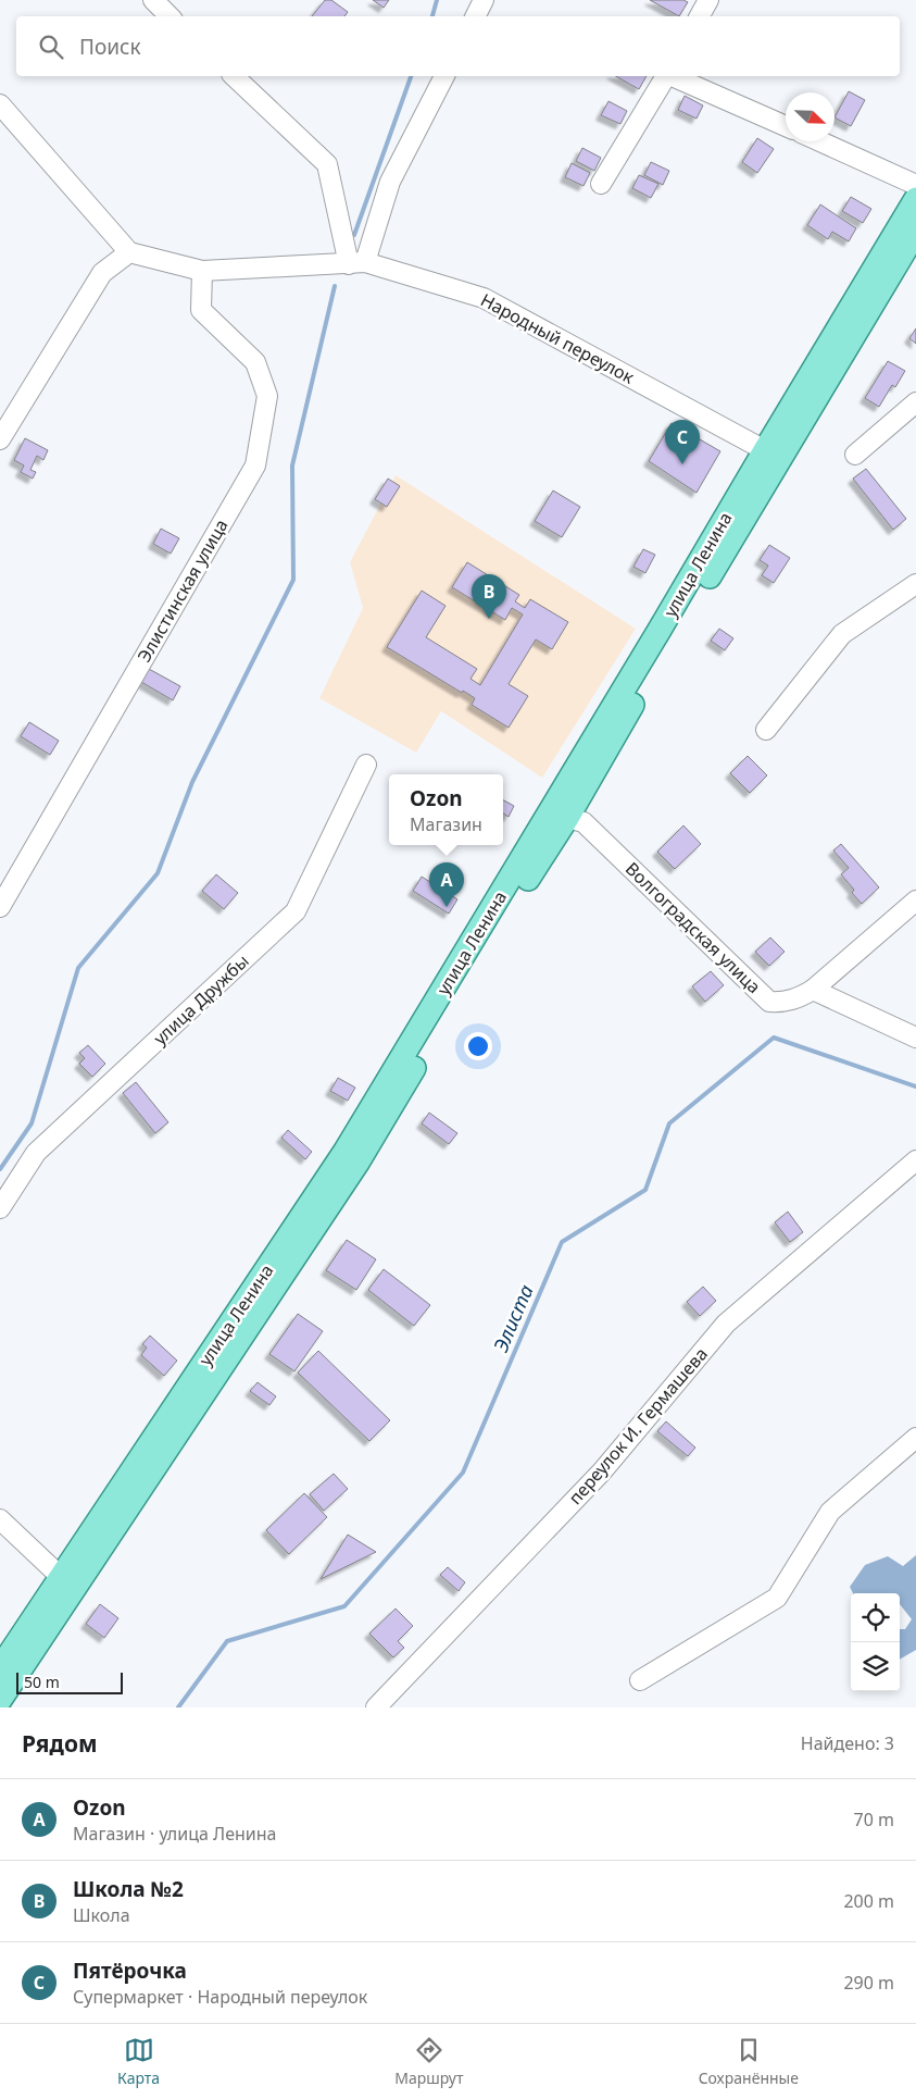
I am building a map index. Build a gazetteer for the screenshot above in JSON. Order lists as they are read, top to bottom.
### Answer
{
  "streets": {
    "main road": ["улица Ленина"],
    "street": [
      "Народный переулок",
      "Элистинская улица",
      "Волгоградская улица",
      "улица Дружбы",
      "переулок И. Гермашева"
    ]
  },
  "crossings": [
    ["Народный переулок", "улица Ленина"],
    ["Народный переулок", "Элистинская улица"],
    ["улица Ленина", "Волгоградская улица"]
  ],
  "water": ["Элиста"],
  "scale_bar": "50 m",
  "north": "bottom right",
  "page": {
    "search": "Поиск",
    "pins": ["C", "B", "A"],
    "popup": ["Ozon", "Магазин"],
    "scale": "50 m",
    "heading": ["Рядом", "Найдено: 3"],
    "list": [
      {
        "mark": "A",
        "name": "Ozon",
        "note": "Магазин · улица Ленина",
        "value": "70 m"
      },
      {
        "mark": "B",
        "name": "Школа №2",
        "note": "Школа",
        "value": "200 m"
      },
      {
        "mark": "C",
        "name": "Пятёрочка",
        "note": "Супермаркет · Народный переулок",
        "value": "290 m"
      }
    ],
    "nav": ["Карта", "Маршрут", "Сохранённые"]
  }
}
